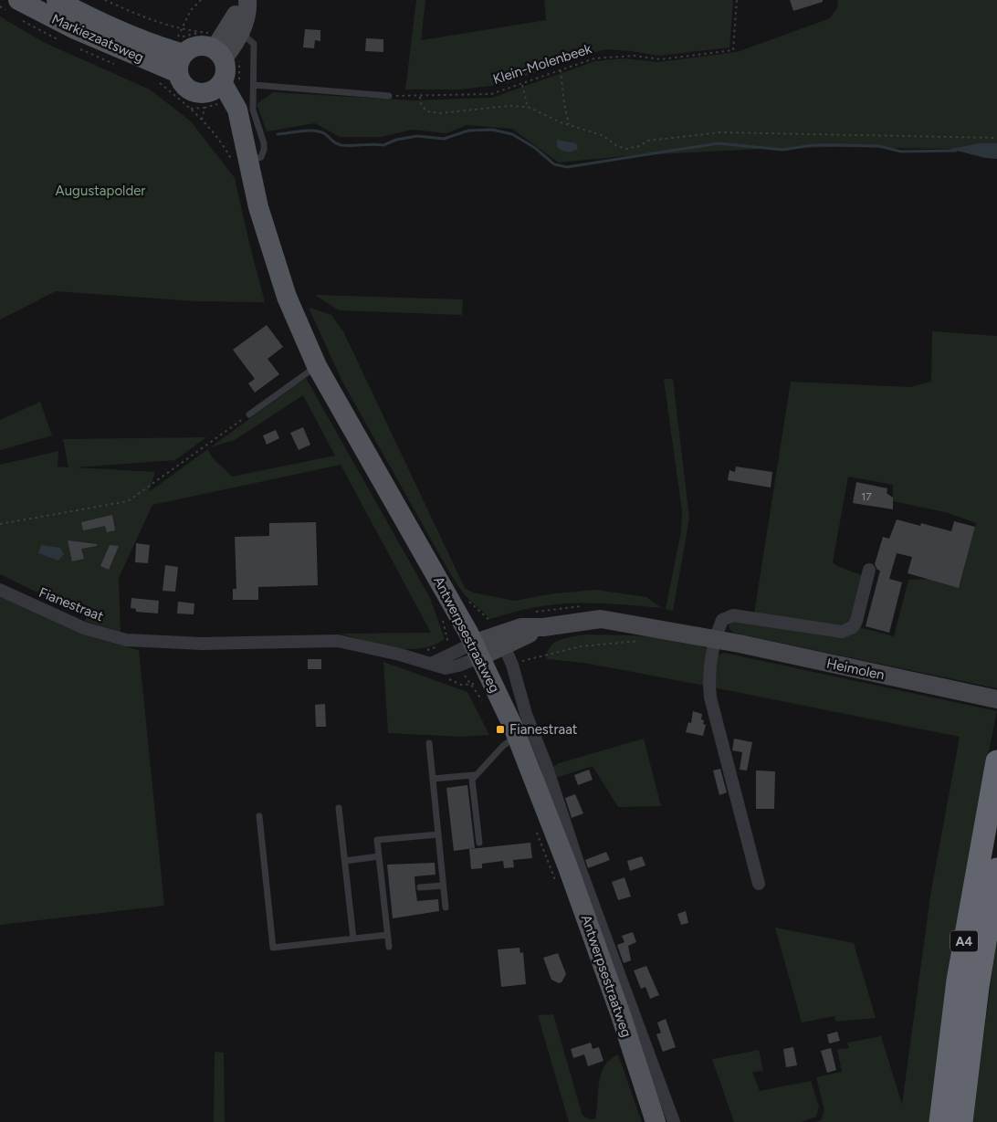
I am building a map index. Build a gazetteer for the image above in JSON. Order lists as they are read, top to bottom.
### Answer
{
  "streets": {
    "highway": ["A4"],
    "main road": ["Markiezaatsweg", "Antwerpsestraatweg"],
    "street": ["Fianestraat", "Heimolen"],
    "path": ["Klein-Molenbeek"]
  },
  "crossings": [
    ["Markiezaatsweg", "Antwerpsestraatweg"],
    ["Fianestraat", "Antwerpsestraatweg"],
    ["Fianestraat", "Heimolen"],
    ["Antwerpsestraatweg", "Heimolen"]
  ],
  "parks": ["Augustapolder"],
  "places": {
    "transit": ["Fianestraat"]
  },
  "house_numbers": ["17"]
}
